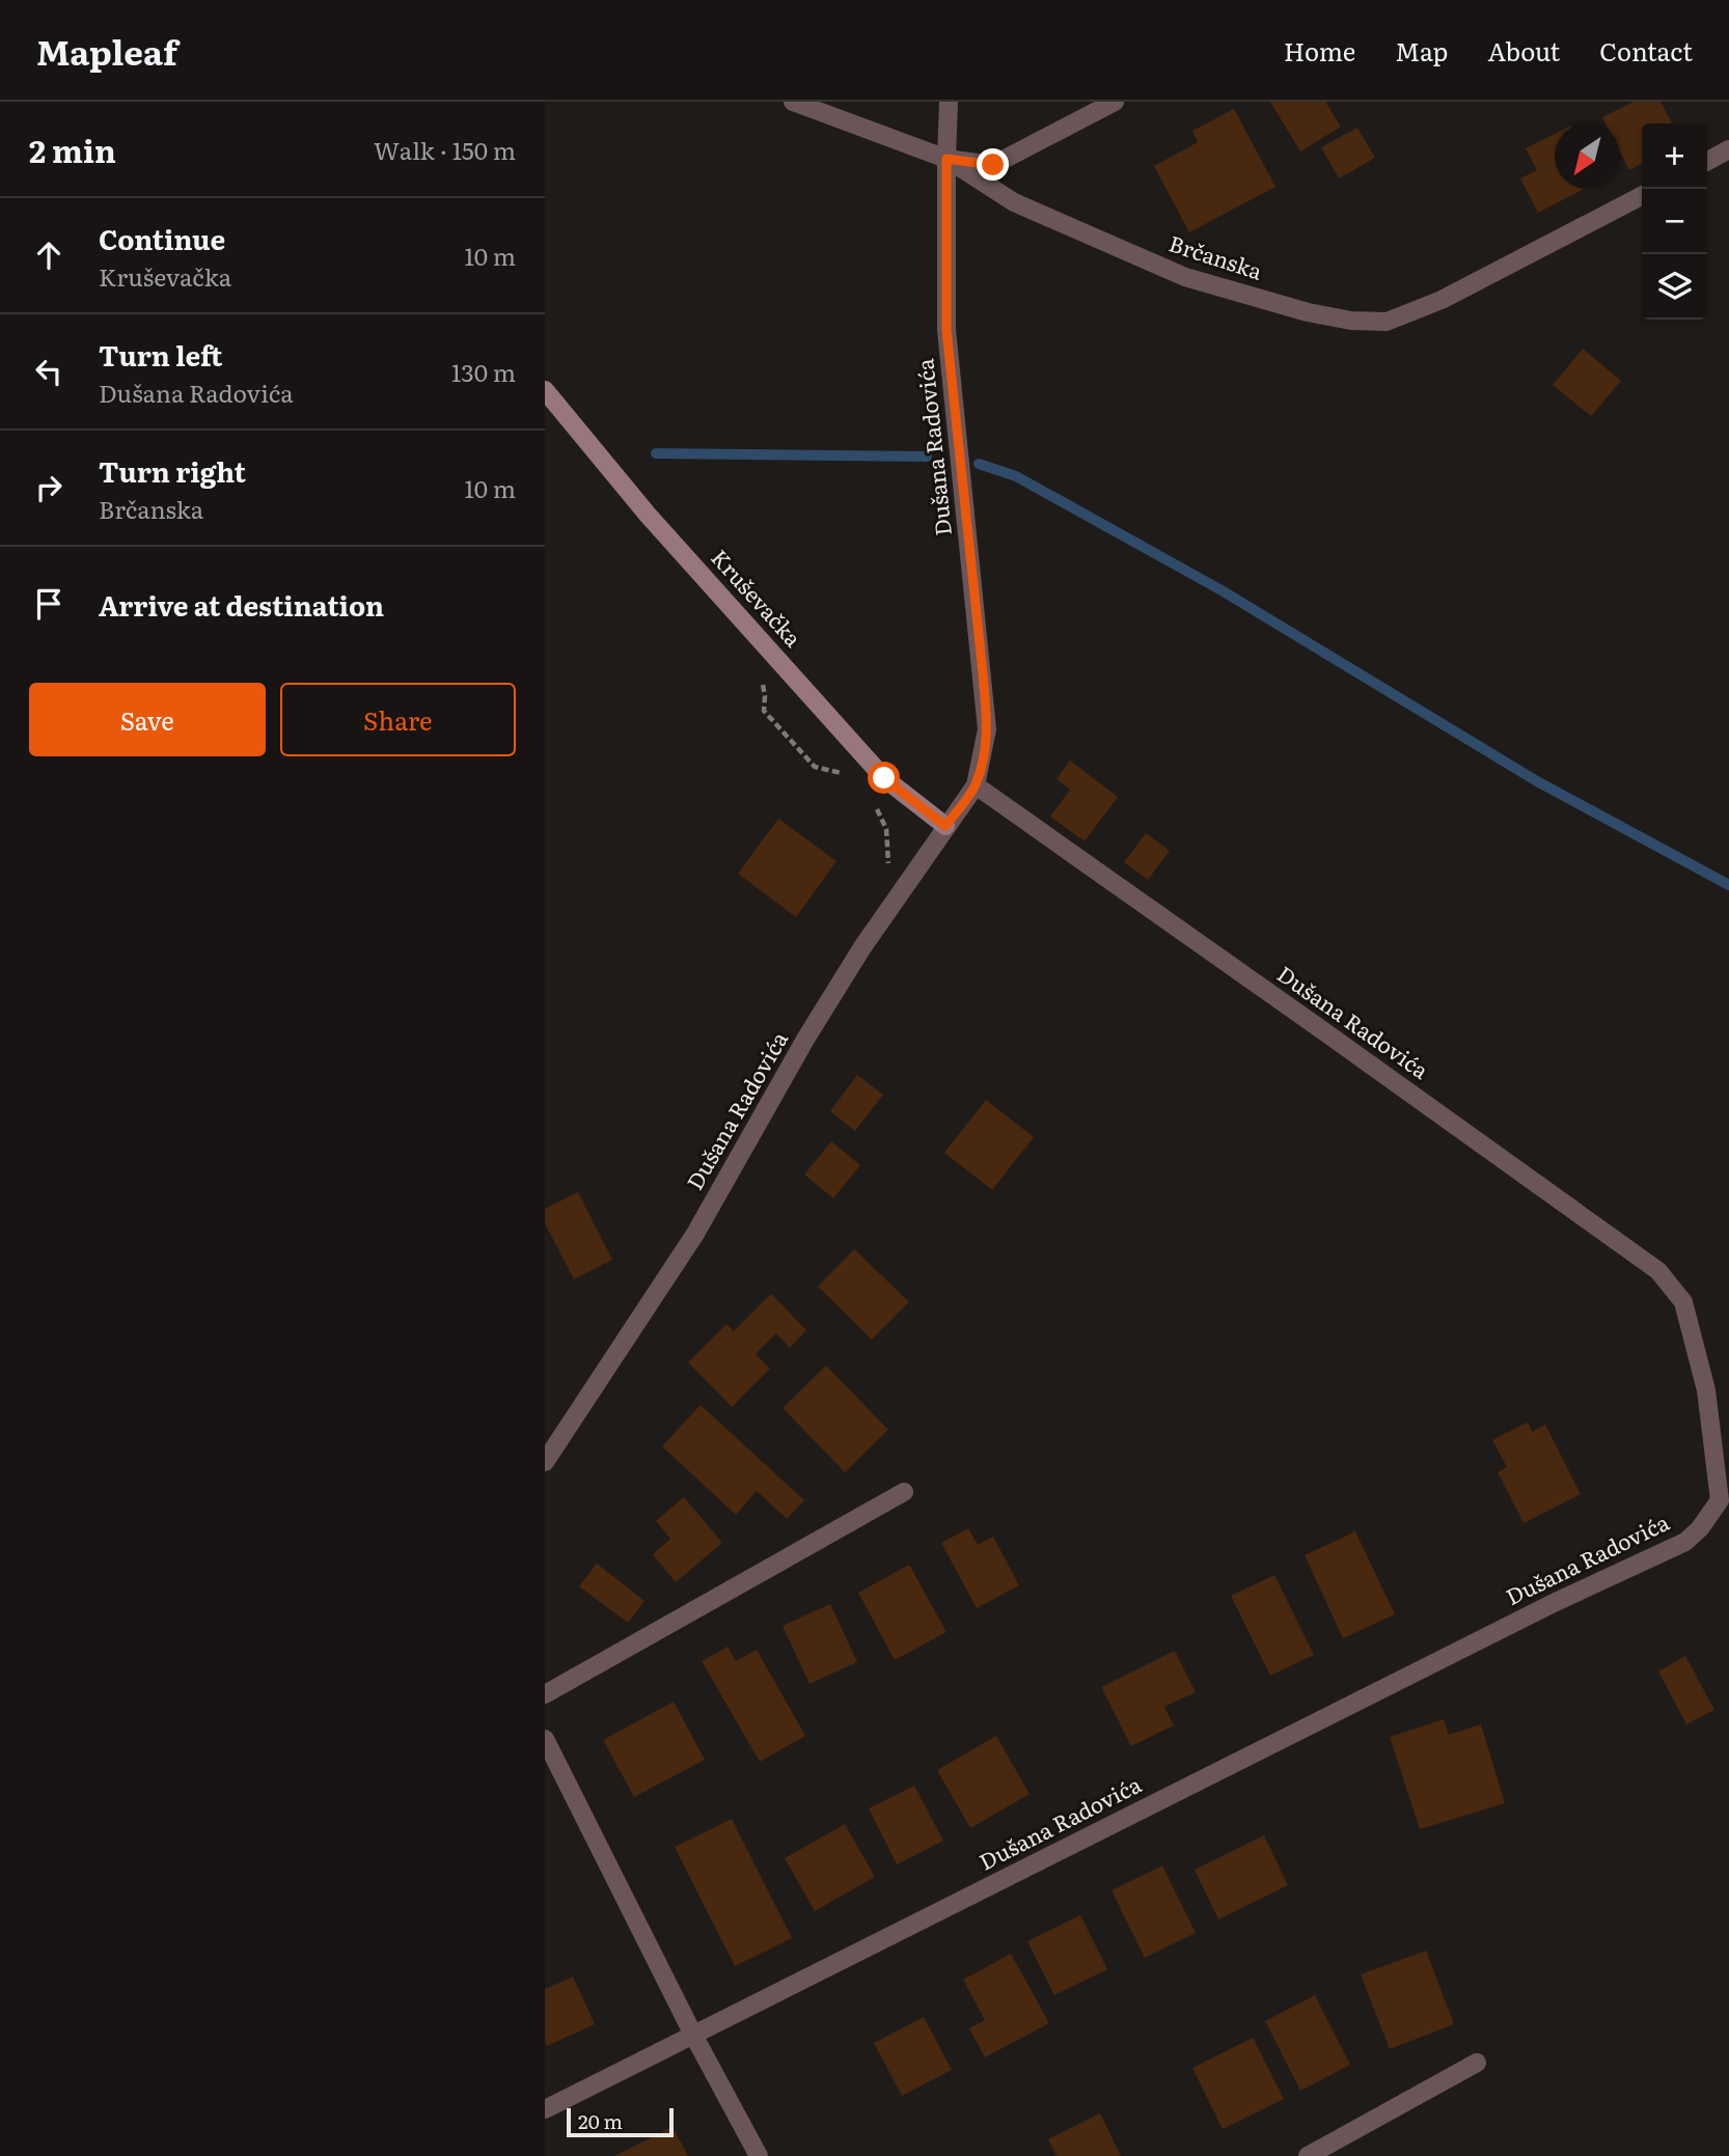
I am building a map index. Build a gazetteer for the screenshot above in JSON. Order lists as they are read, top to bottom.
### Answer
{
  "streets": {
    "street": ["Brčanska", "Dušana Radovića", "Kruševačka"]
  },
  "crossings": [
    ["Brčanska", "Dušana Radovića"],
    ["Dušana Radovića", "Kruševačka"]
  ],
  "scale_bar": "20 m",
  "north": "bottom left",
  "page": {
    "header": "Mapleaf",
    "nav": [
      "Home",
      "Map",
      "About",
      "Contact"
    ],
    "heading": ["2 min", "Walk · 150 m"],
    "map_buttons": ["+", "−"],
    "list": [
      ["Continue", "Kruševačka", "10 m"],
      ["Turn left", "Dušana Radovića", "130 m"],
      ["Turn right", "Brčanska", "10 m"],
      "Arrive at destination"
    ],
    "buttons": ["Save", "Share"],
    "scale": "20 m"
  }
}
